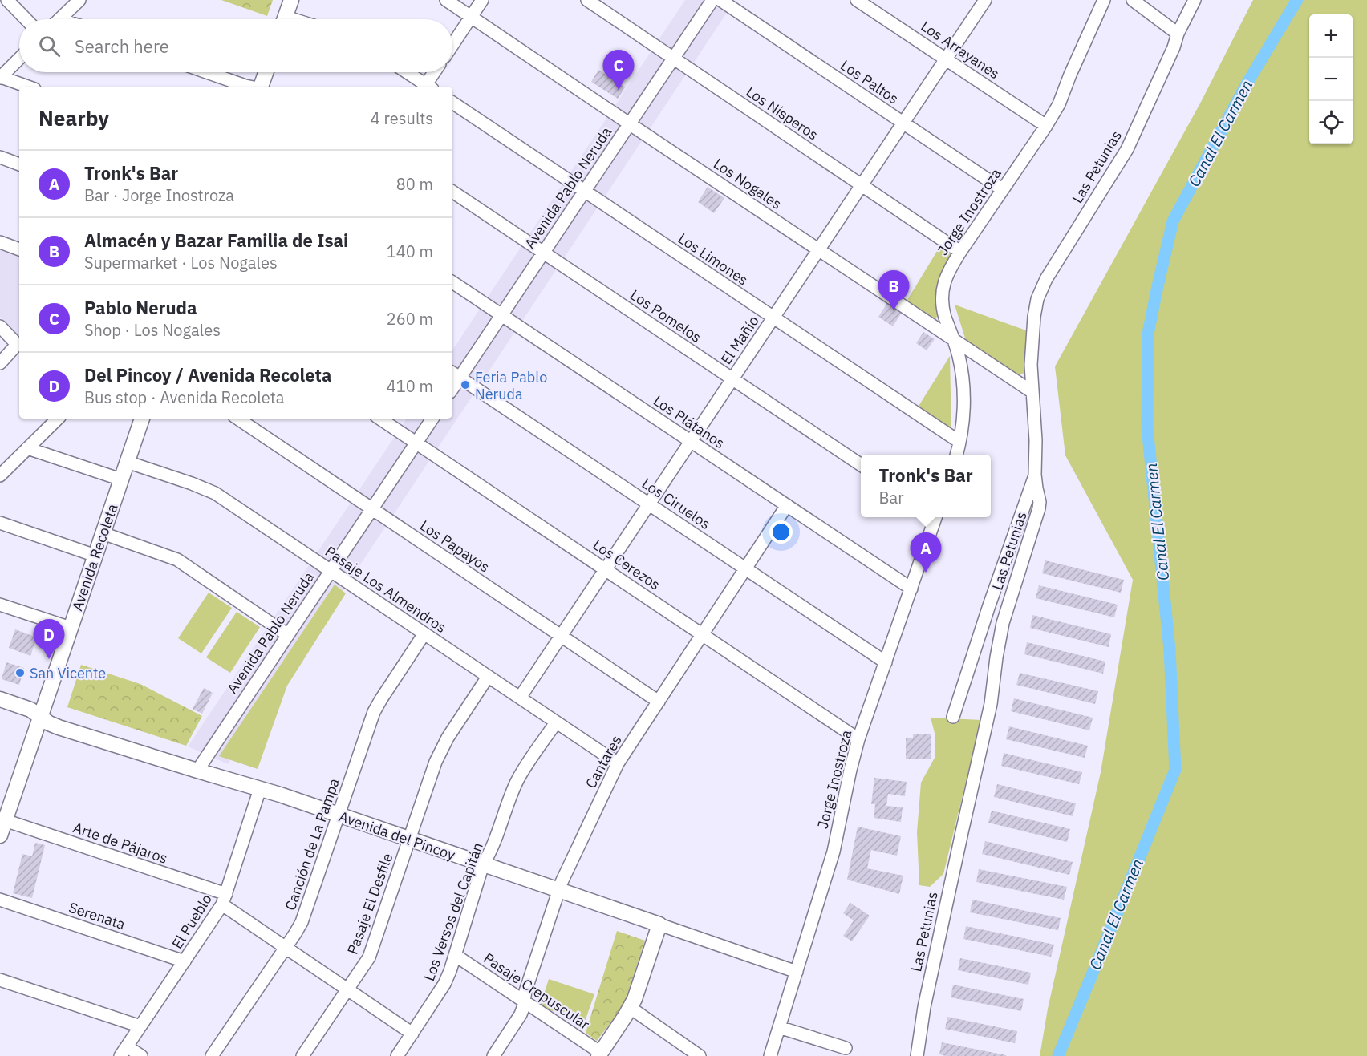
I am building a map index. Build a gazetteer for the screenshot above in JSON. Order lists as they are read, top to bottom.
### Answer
{
  "streets": {
    "street": [
      "Los Arrayanes",
      "Los Paltos",
      "Los Nísperos",
      "Las Petunias",
      "Los Nogales",
      "Avenida Pablo Neruda",
      "Jorge Inostroza",
      "Los Limones",
      "Los Pomelos",
      "El Mañío",
      "Los Plátanos",
      "Los Ciruelos",
      "Los Papayos",
      "Avenida Recoleta",
      "Los Cerezos",
      "Pasaje Los Almendros",
      "Cantares",
      "Avenida del Pincoy",
      "Arte de Pájaros",
      "Canción de La Pampa",
      "Pasaje El Desfile",
      "Los Versos del Capitán",
      "Serenata",
      "El Pueblo",
      "Pasaje Crepuscular"
    ]
  },
  "crossings": [
    ["Los Arrayanes", "Jorge Inostroza"],
    ["Los Arrayanes", "El Mañío"],
    ["Los Paltos", "Jorge Inostroza"],
    ["Los Paltos", "El Mañío"],
    ["Los Nísperos", "Avenida Pablo Neruda"],
    ["Los Nísperos", "Jorge Inostroza"],
    ["Los Nísperos", "El Mañío"],
    ["Las Petunias", "Los Nogales"],
    ["Los Nogales", "Avenida Pablo Neruda"],
    ["Los Nogales", "Jorge Inostroza"],
    ["Los Nogales", "El Mañío"],
    ["Avenida Pablo Neruda", "Los Limones"],
    ["Avenida Pablo Neruda", "Los Pomelos"],
    ["Avenida Pablo Neruda", "Los Plátanos"],
    ["Avenida Pablo Neruda", "Los Ciruelos"],
    ["Avenida Pablo Neruda", "Los Papayos"],
    ["Avenida Pablo Neruda", "Los Cerezos"],
    ["Avenida Pablo Neruda", "Pasaje Los Almendros"],
    ["Avenida Pablo Neruda", "Avenida del Pincoy"],
    ["Jorge Inostroza", "Los Limones"],
    ["Jorge Inostroza", "Los Plátanos"],
    ["Jorge Inostroza", "Los Ciruelos"],
    ["Jorge Inostroza", "Los Cerezos"],
    ["Jorge Inostroza", "Avenida del Pincoy"],
    ["Los Limones", "El Mañío"],
    ["Los Pomelos", "El Mañío"],
    ["El Mañío", "Los Plátanos"],
    ["El Mañío", "Los Ciruelos"],
    ["El Mañío", "Los Papayos"],
    ["El Mañío", "Los Cerezos"],
    ["El Mañío", "Pasaje Los Almendros"],
    ["Los Plátanos", "Cantares"],
    ["Los Ciruelos", "Cantares"],
    ["Los Papayos", "Cantares"],
    ["Avenida Recoleta", "Pasaje Los Almendros"],
    ["Avenida Recoleta", "Avenida del Pincoy"],
    ["Avenida Recoleta", "Arte de Pájaros"],
    ["Los Cerezos", "Cantares"],
    ["Pasaje Los Almendros", "Cantares"],
    ["Pasaje Los Almendros", "Canción de La Pampa"],
    ["Pasaje Los Almendros", "Pasaje El Desfile"],
    ["Pasaje Los Almendros", "Los Versos del Capitán"],
    ["Cantares", "Avenida del Pincoy"],
    ["Cantares", "Pasaje Crepuscular"],
    ["Avenida del Pincoy", "Canción de La Pampa"],
    ["Avenida del Pincoy", "Pasaje El Desfile"],
    ["Avenida del Pincoy", "Los Versos del Capitán"],
    ["Avenida del Pincoy", "El Pueblo"],
    ["Arte de Pájaros", "Canción de La Pampa"],
    ["Arte de Pájaros", "Pasaje El Desfile"],
    ["Arte de Pájaros", "Los Versos del Capitán"],
    ["Arte de Pájaros", "El Pueblo"],
    ["Los Versos del Capitán", "Pasaje Crepuscular"],
    ["Serenata", "El Pueblo"]
  ],
  "water": ["Canal El Carmen"],
  "places": ["Feria Pablo Neruda", "San Vicente"],
  "page": {
    "map_buttons": ["+", "−"],
    "search": "Search here",
    "pins": [
      "C",
      "B",
      "A",
      "D"
    ],
    "heading": ["Nearby", "4 results"],
    "list": [
      {
        "mark": "A",
        "name": "Tronk's Bar",
        "note": "Bar · Jorge Inostroza",
        "value": "80 m"
      },
      {
        "mark": "B",
        "name": "Almacén y Bazar Familia de Isai",
        "note": "Supermarket · Los Nogales",
        "value": "140 m"
      },
      {
        "mark": "C",
        "name": "Pablo Neruda",
        "note": "Shop · Los Nogales",
        "value": "260 m"
      },
      {
        "mark": "D",
        "name": "Del Pincoy / Avenida Recoleta",
        "note": "Bus stop · Avenida Recoleta",
        "value": "410 m"
      }
    ],
    "popup": ["Tronk's Bar", "Bar"]
  }
}
